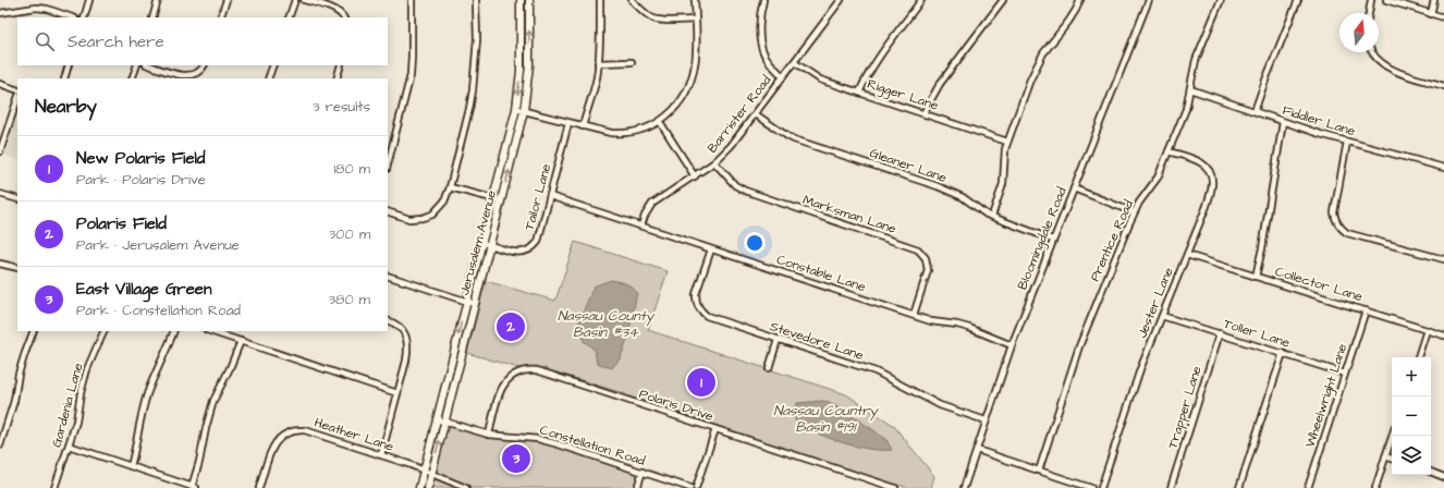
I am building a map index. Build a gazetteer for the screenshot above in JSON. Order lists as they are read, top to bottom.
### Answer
{
  "streets": {
    "main road": ["Jerusalem Avenue"],
    "street": [
      "Rigger Lane",
      "Barrister Road",
      "Fiddler Lane",
      "Gleaner Lane",
      "Tailor Lane",
      "Marksman Lane",
      "Bloomingdale Road",
      "Prentice Road",
      "Constable Lane",
      "Collector Lane",
      "Jester Lane",
      "Toller Lane",
      "Stevedore Lane",
      "Wheelwright Lane",
      "Gardenia Lane",
      "Polaris Drive",
      "Trapper Lane",
      "Heather Lane",
      "Constellation Road"
    ]
  },
  "crossings": [
    ["Rigger Lane", "Barrister Road"],
    ["Barrister Road", "Gleaner Lane"],
    ["Barrister Road", "Marksman Lane"],
    ["Barrister Road", "Constable Lane"],
    ["Fiddler Lane", "Prentice Road"],
    ["Gleaner Lane", "Bloomingdale Road"],
    ["Tailor Lane", "Jerusalem Avenue"],
    ["Tailor Lane", "Constable Lane"],
    ["Marksman Lane", "Constable Lane"],
    ["Bloomingdale Road", "Constable Lane"],
    ["Bloomingdale Road", "Stevedore Lane"],
    ["Prentice Road", "Jester Lane"],
    ["Jerusalem Avenue", "Heather Lane"],
    ["Jerusalem Avenue", "Constellation Road"],
    ["Constable Lane", "Stevedore Lane"],
    ["Collector Lane", "Jester Lane"],
    ["Collector Lane", "Wheelwright Lane"],
    ["Jester Lane", "Toller Lane"],
    ["Toller Lane", "Wheelwright Lane"],
    ["Toller Lane", "Trapper Lane"],
    ["Polaris Drive", "Constellation Road"]
  ],
  "water": ["Nassau County Basin #34", "Nassau Country Basin #191"],
  "north": "top",
  "page": {
    "search": "Search here",
    "heading": ["Nearby", "3 results"],
    "list": [
      {
        "mark": "1",
        "name": "New Polaris Field",
        "note": "Park · Polaris Drive",
        "value": "180 m"
      },
      {
        "mark": "2",
        "name": "Polaris Field",
        "note": "Park · Jerusalem Avenue",
        "value": "300 m"
      },
      {
        "mark": "3",
        "name": "East Village Green",
        "note": "Park · Constellation Road",
        "value": "380 m"
      }
    ],
    "pins": ["2", "1", "3"],
    "map_buttons": ["+", "−"]
  }
}
